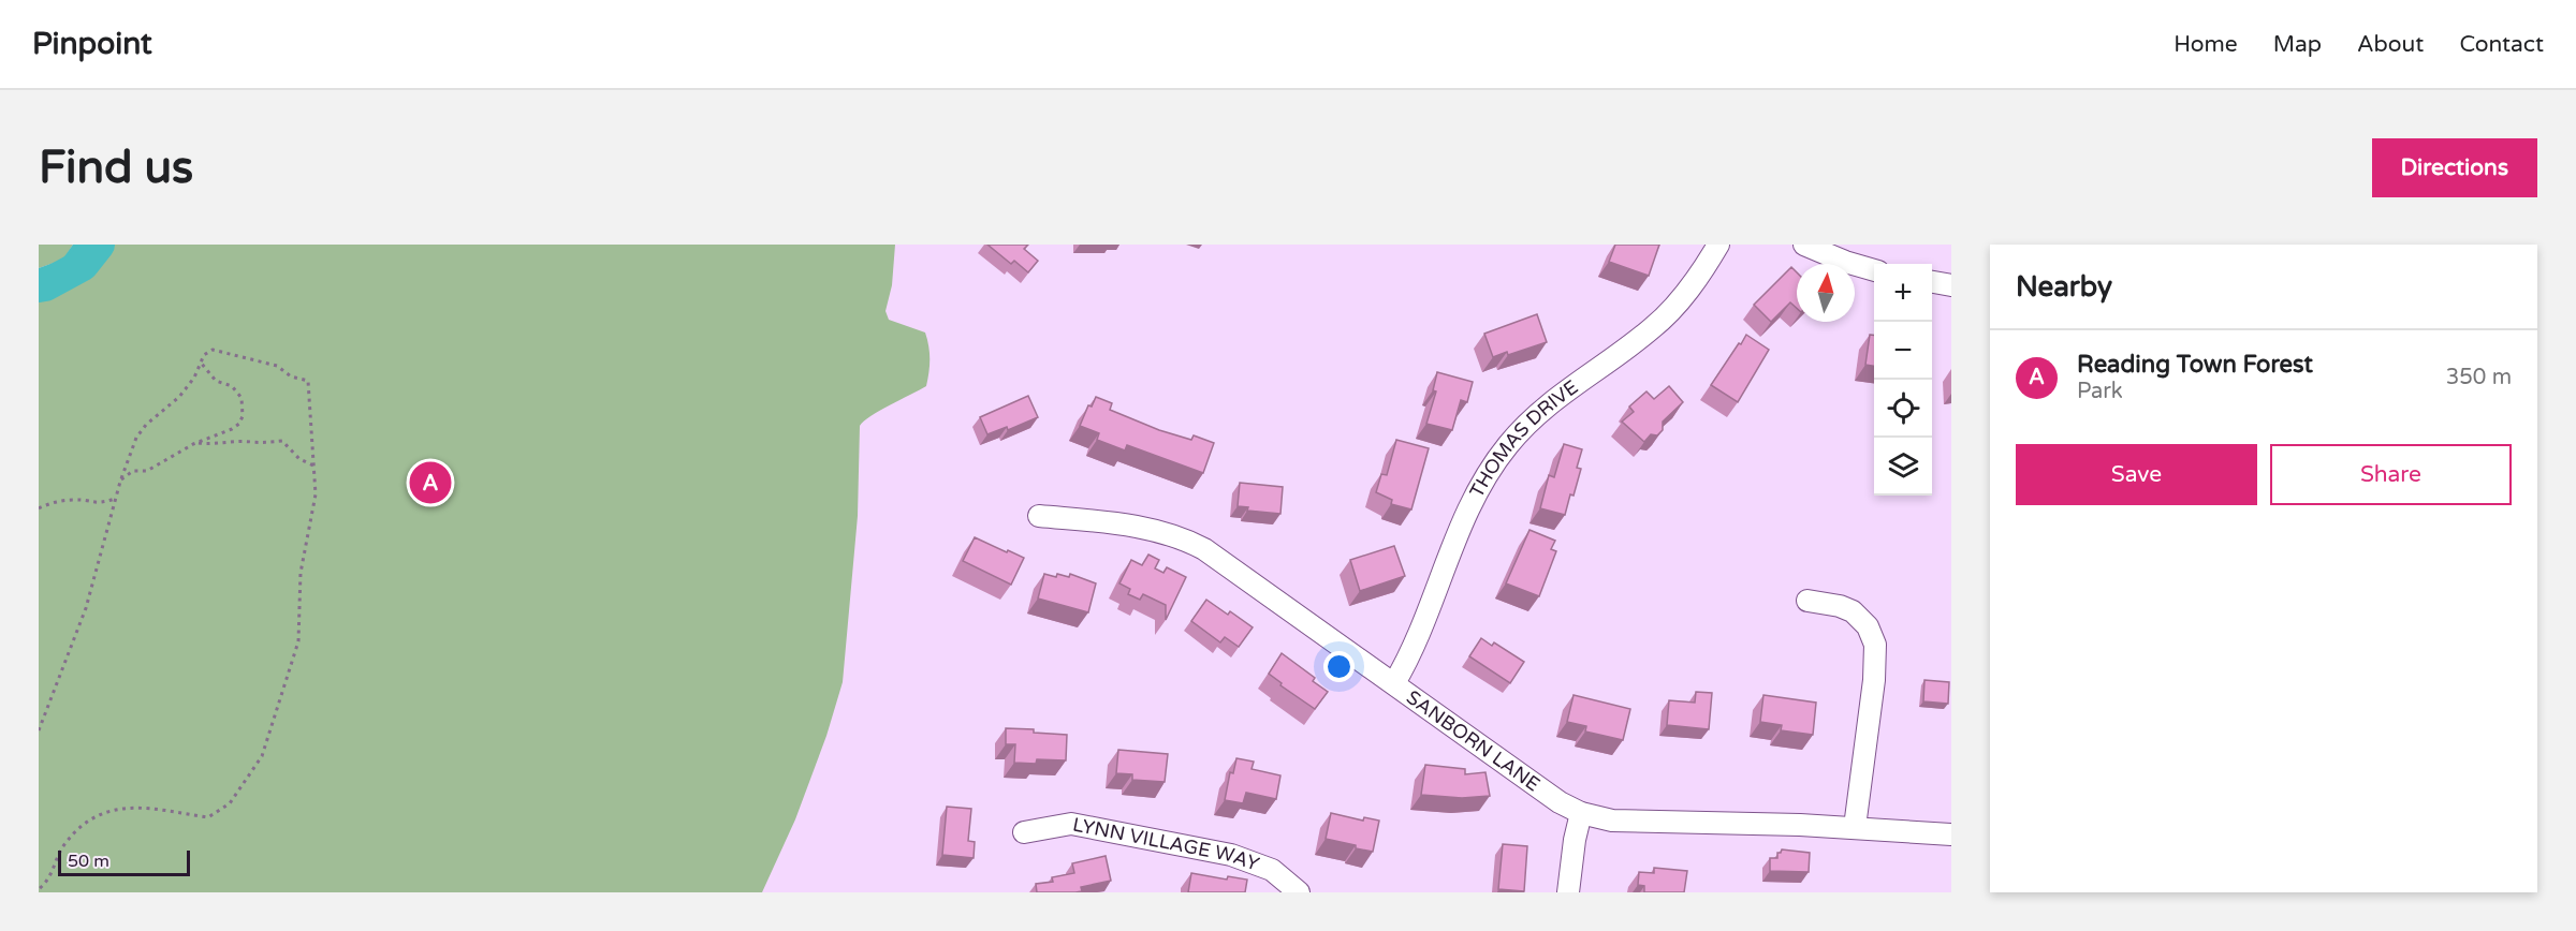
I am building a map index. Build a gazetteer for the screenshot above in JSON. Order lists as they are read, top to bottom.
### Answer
{
  "streets": {
    "street": ["THOMAS DRIVE", "SANBORN LANE", "LYNN VILLAGE WAY"]
  },
  "crossings": [
    ["THOMAS DRIVE", "SANBORN LANE"]
  ],
  "scale_bar": "50 m",
  "north": "top",
  "page": {
    "header": "Pinpoint",
    "nav": [
      "Home",
      "Map",
      "About",
      "Contact"
    ],
    "buttons": [
      "Directions",
      ["Save", "Share"]
    ],
    "title": "Find us",
    "heading": "Nearby",
    "map_buttons": ["+", "−"],
    "list": [
      {
        "mark": "A",
        "name": "Reading Town Forest",
        "note": "Park",
        "value": "350 m"
      }
    ],
    "pins": "A",
    "scale": "50 m"
  }
}
